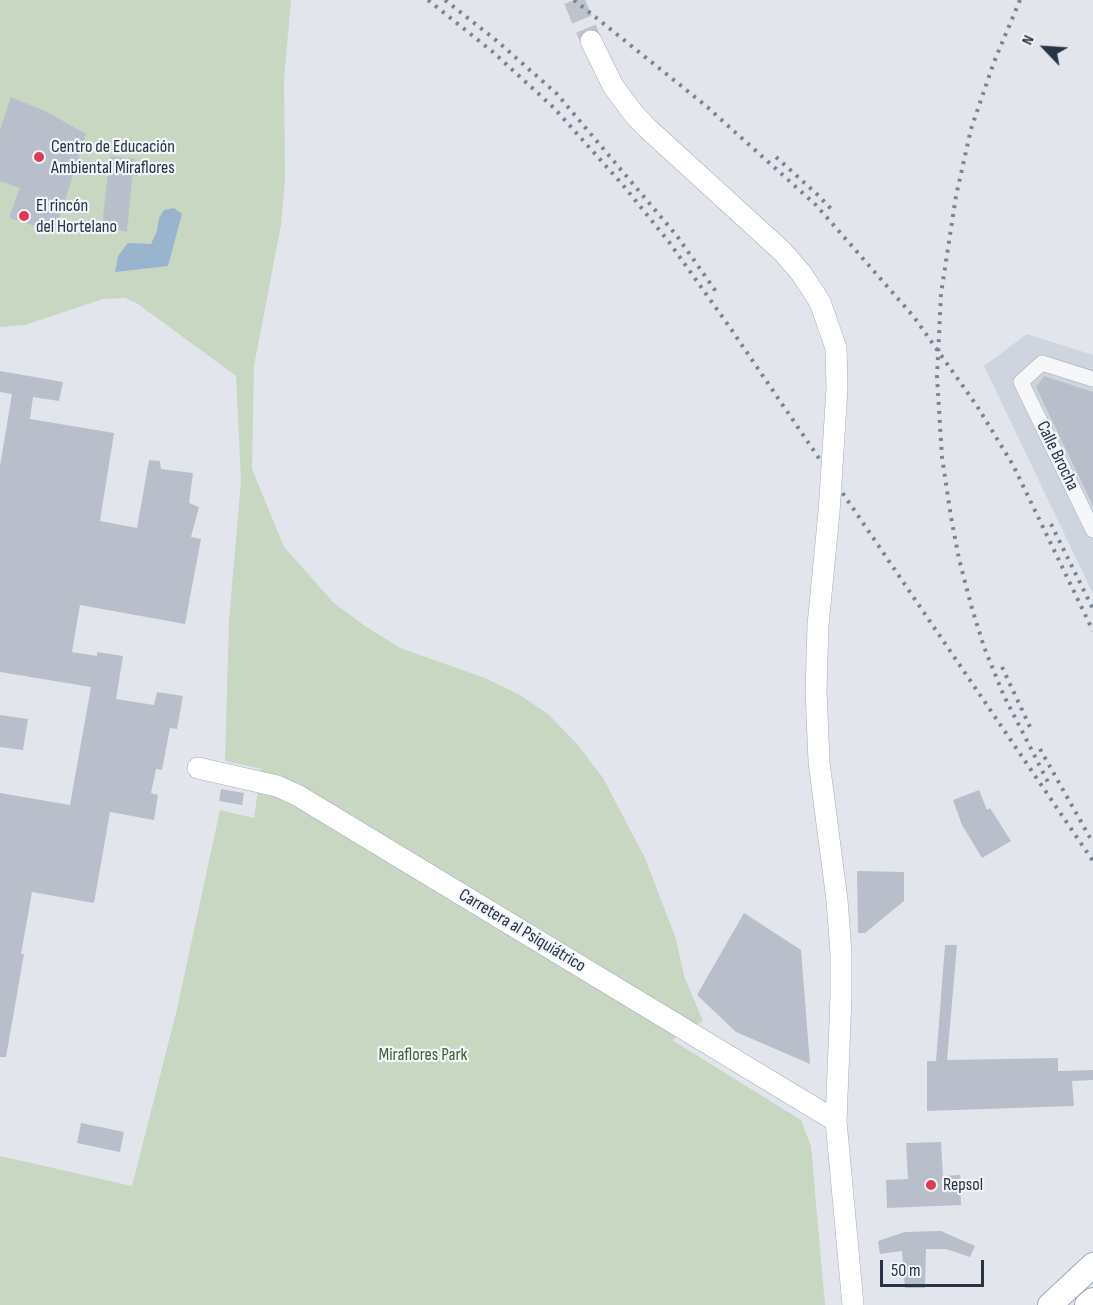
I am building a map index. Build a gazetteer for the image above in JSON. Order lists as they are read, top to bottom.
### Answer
{
  "streets": {
    "street": ["Calle Brocha", "Carretera al Psiquiátrico"]
  },
  "parks": ["Miraflores Park"],
  "places": ["Centro de Educación Ambiental Miraflores", "El rincón del Hortelano", "Repsol"],
  "scale_bar": "50 m",
  "north": "top left"
}
